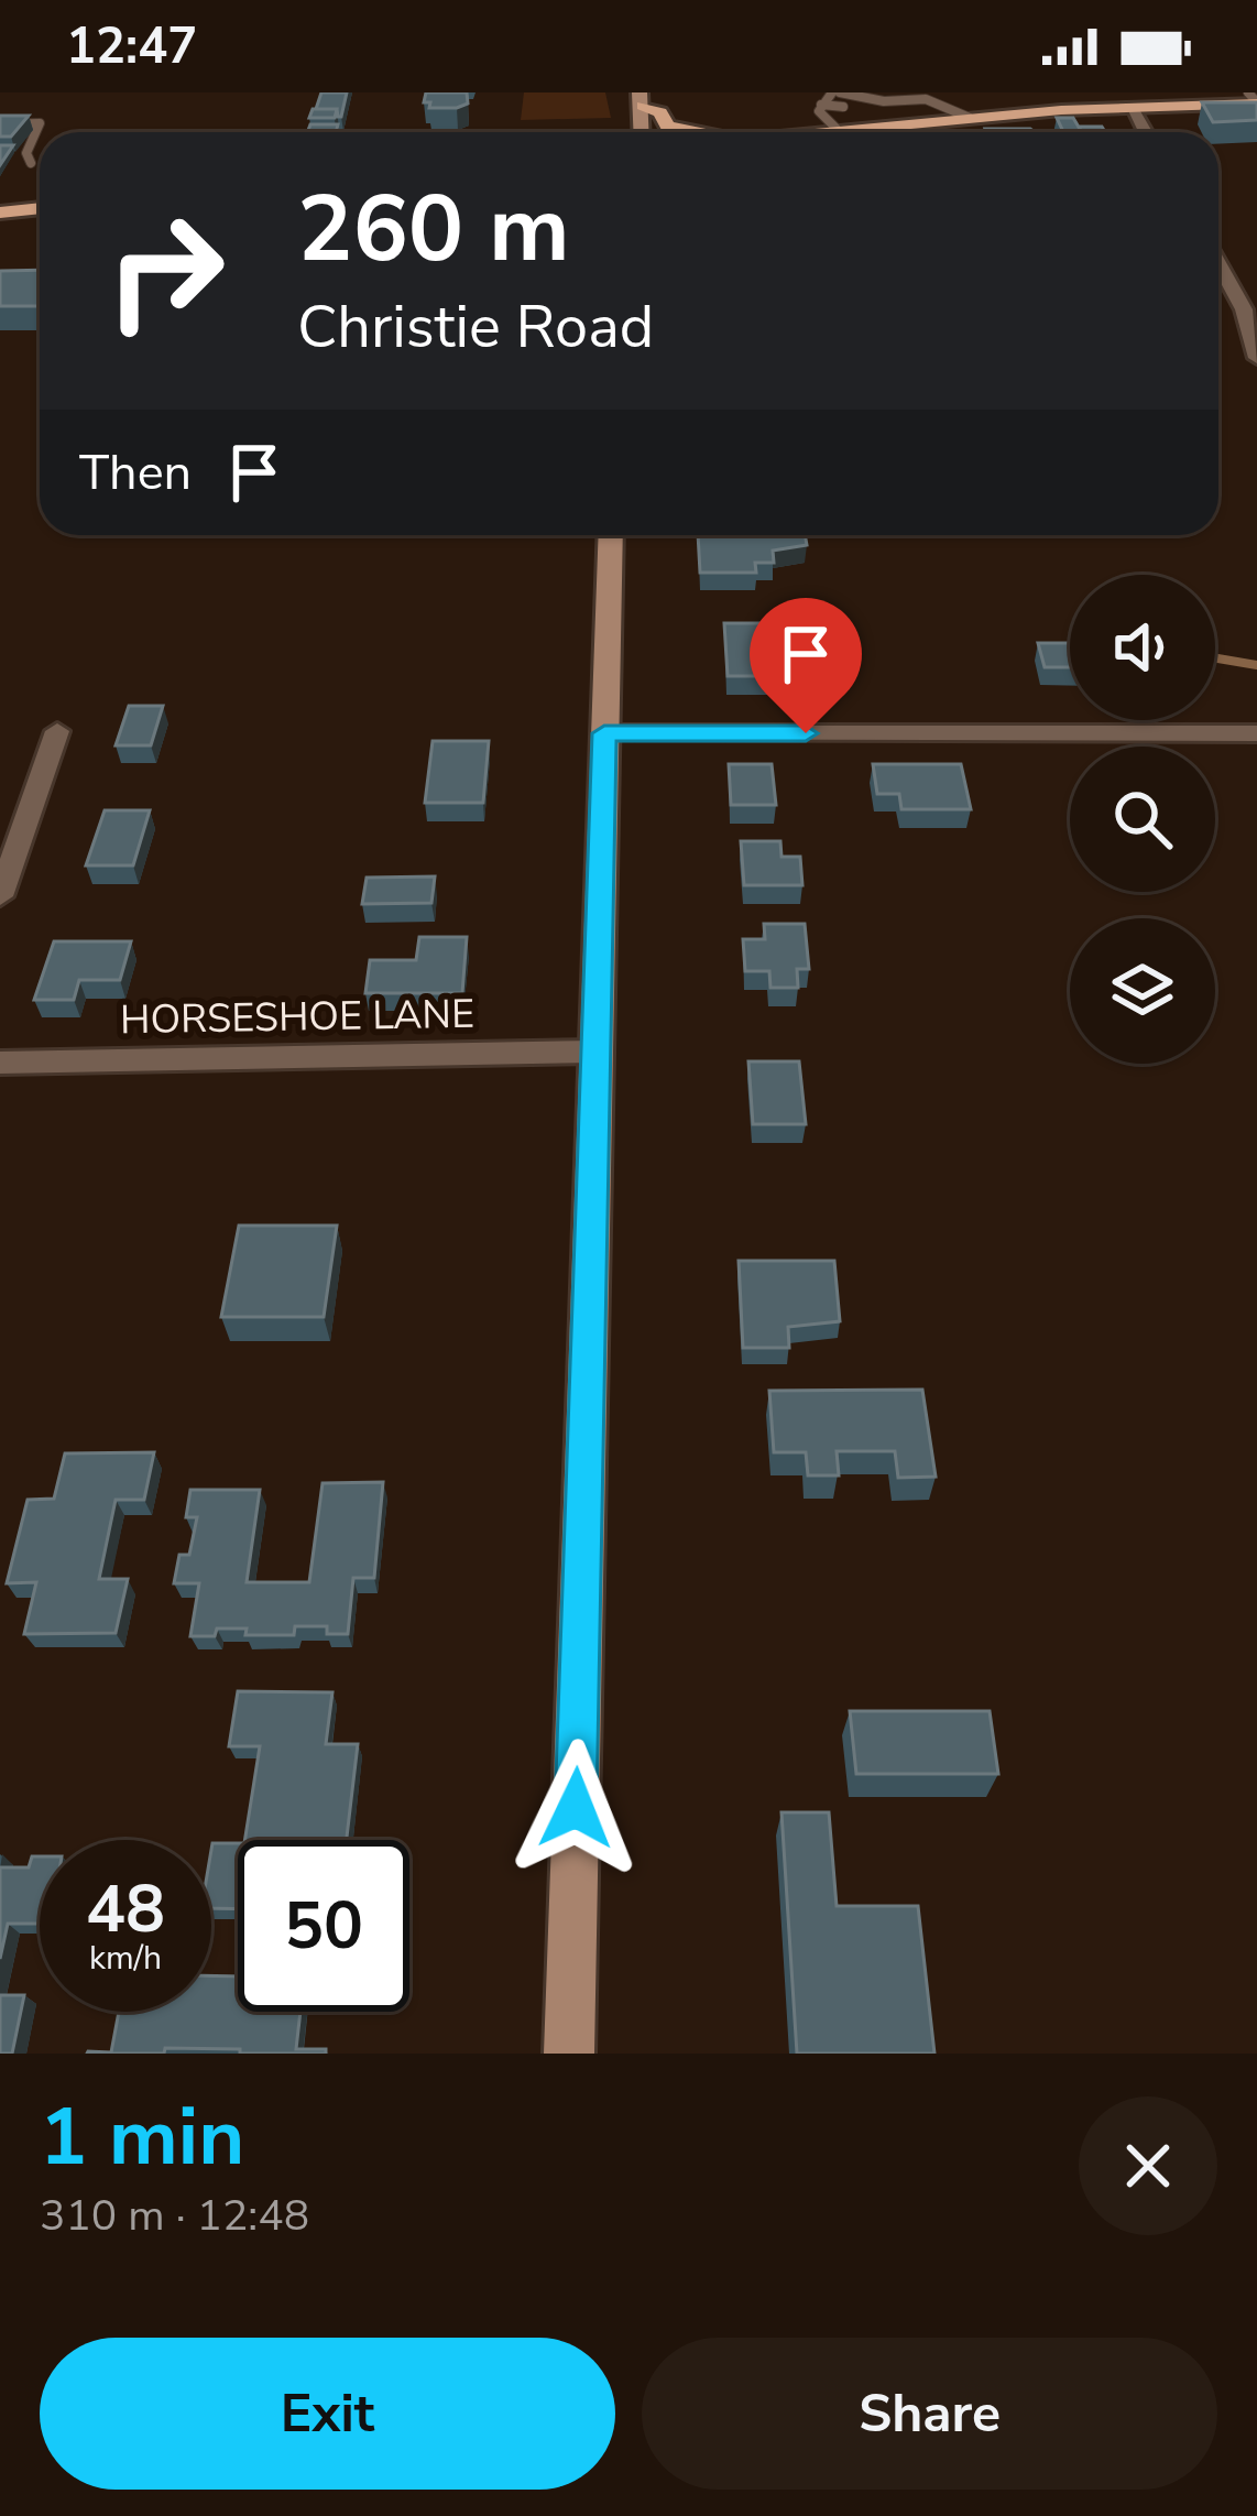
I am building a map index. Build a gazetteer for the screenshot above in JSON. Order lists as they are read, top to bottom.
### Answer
{
  "streets": {
    "street": ["HORSESHOE LANE"]
  },
  "page": {
    "status": "12:47",
    "turn": ["260 m", "Christie Road"],
    "then": "Then",
    "speed": "48 km/h",
    "limit": "50",
    "heading": ["1 min", "310 m · 12:48"],
    "buttons": ["Exit", "Share"]
  }
}
